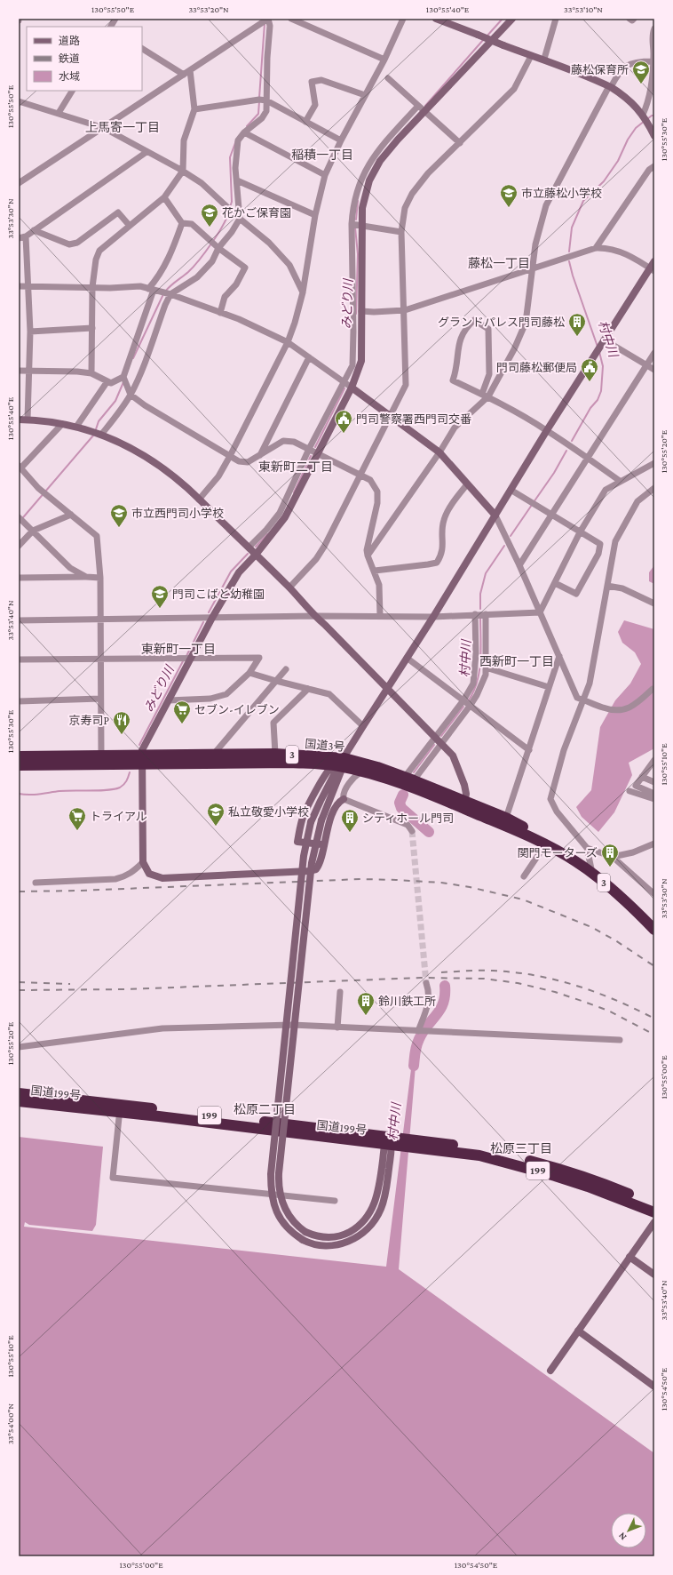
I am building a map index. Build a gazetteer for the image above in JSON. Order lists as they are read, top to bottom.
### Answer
{
  "streets": {
    "highway": [
      "国道3号",
      "3",
      "国道199号",
      "199"
    ]
  },
  "districts": [
    "上馬寄一丁目",
    "稲積一丁目",
    "藤松一丁目",
    "東新町二丁目",
    "東新町一丁目",
    "西新町一丁目",
    "松原二丁目",
    "松原三丁目"
  ],
  "water": ["みどり川", "村中川"],
  "places": {
    "school or university": [
      "藤松保育所",
      "市立藤松小学校",
      "花かご保育園",
      "市立西門司小学校",
      "門司こばと幼稚園",
      "私立敬愛小学校"
    ],
    "building": [
      "グランドパレス門司藤松",
      "シティホール門司",
      "関門モーターズ",
      "鈴川鉄工所"
    ],
    "public building": ["門司藤松郵便局", "門司警察署西門司交番"],
    "supermarket": ["セブン-イレブン", "トライアル"],
    "restaurant": ["京寿司P"]
  },
  "legend": ["道路", "鉄道", "水域"],
  "north": "bottom left",
  "coordinates": [
    "130°55'50\"E",
    "33°53'20\"N",
    "130°55'40\"E",
    "33°53'10\"N",
    "130°55'30\"E",
    "33°53'30\"N",
    "130°55'20\"E",
    "33°53'40\"N",
    "130°55'10\"E",
    "130°55'00\"E",
    "130°54'50\"E",
    "33°54'00\"N"
  ]
}
